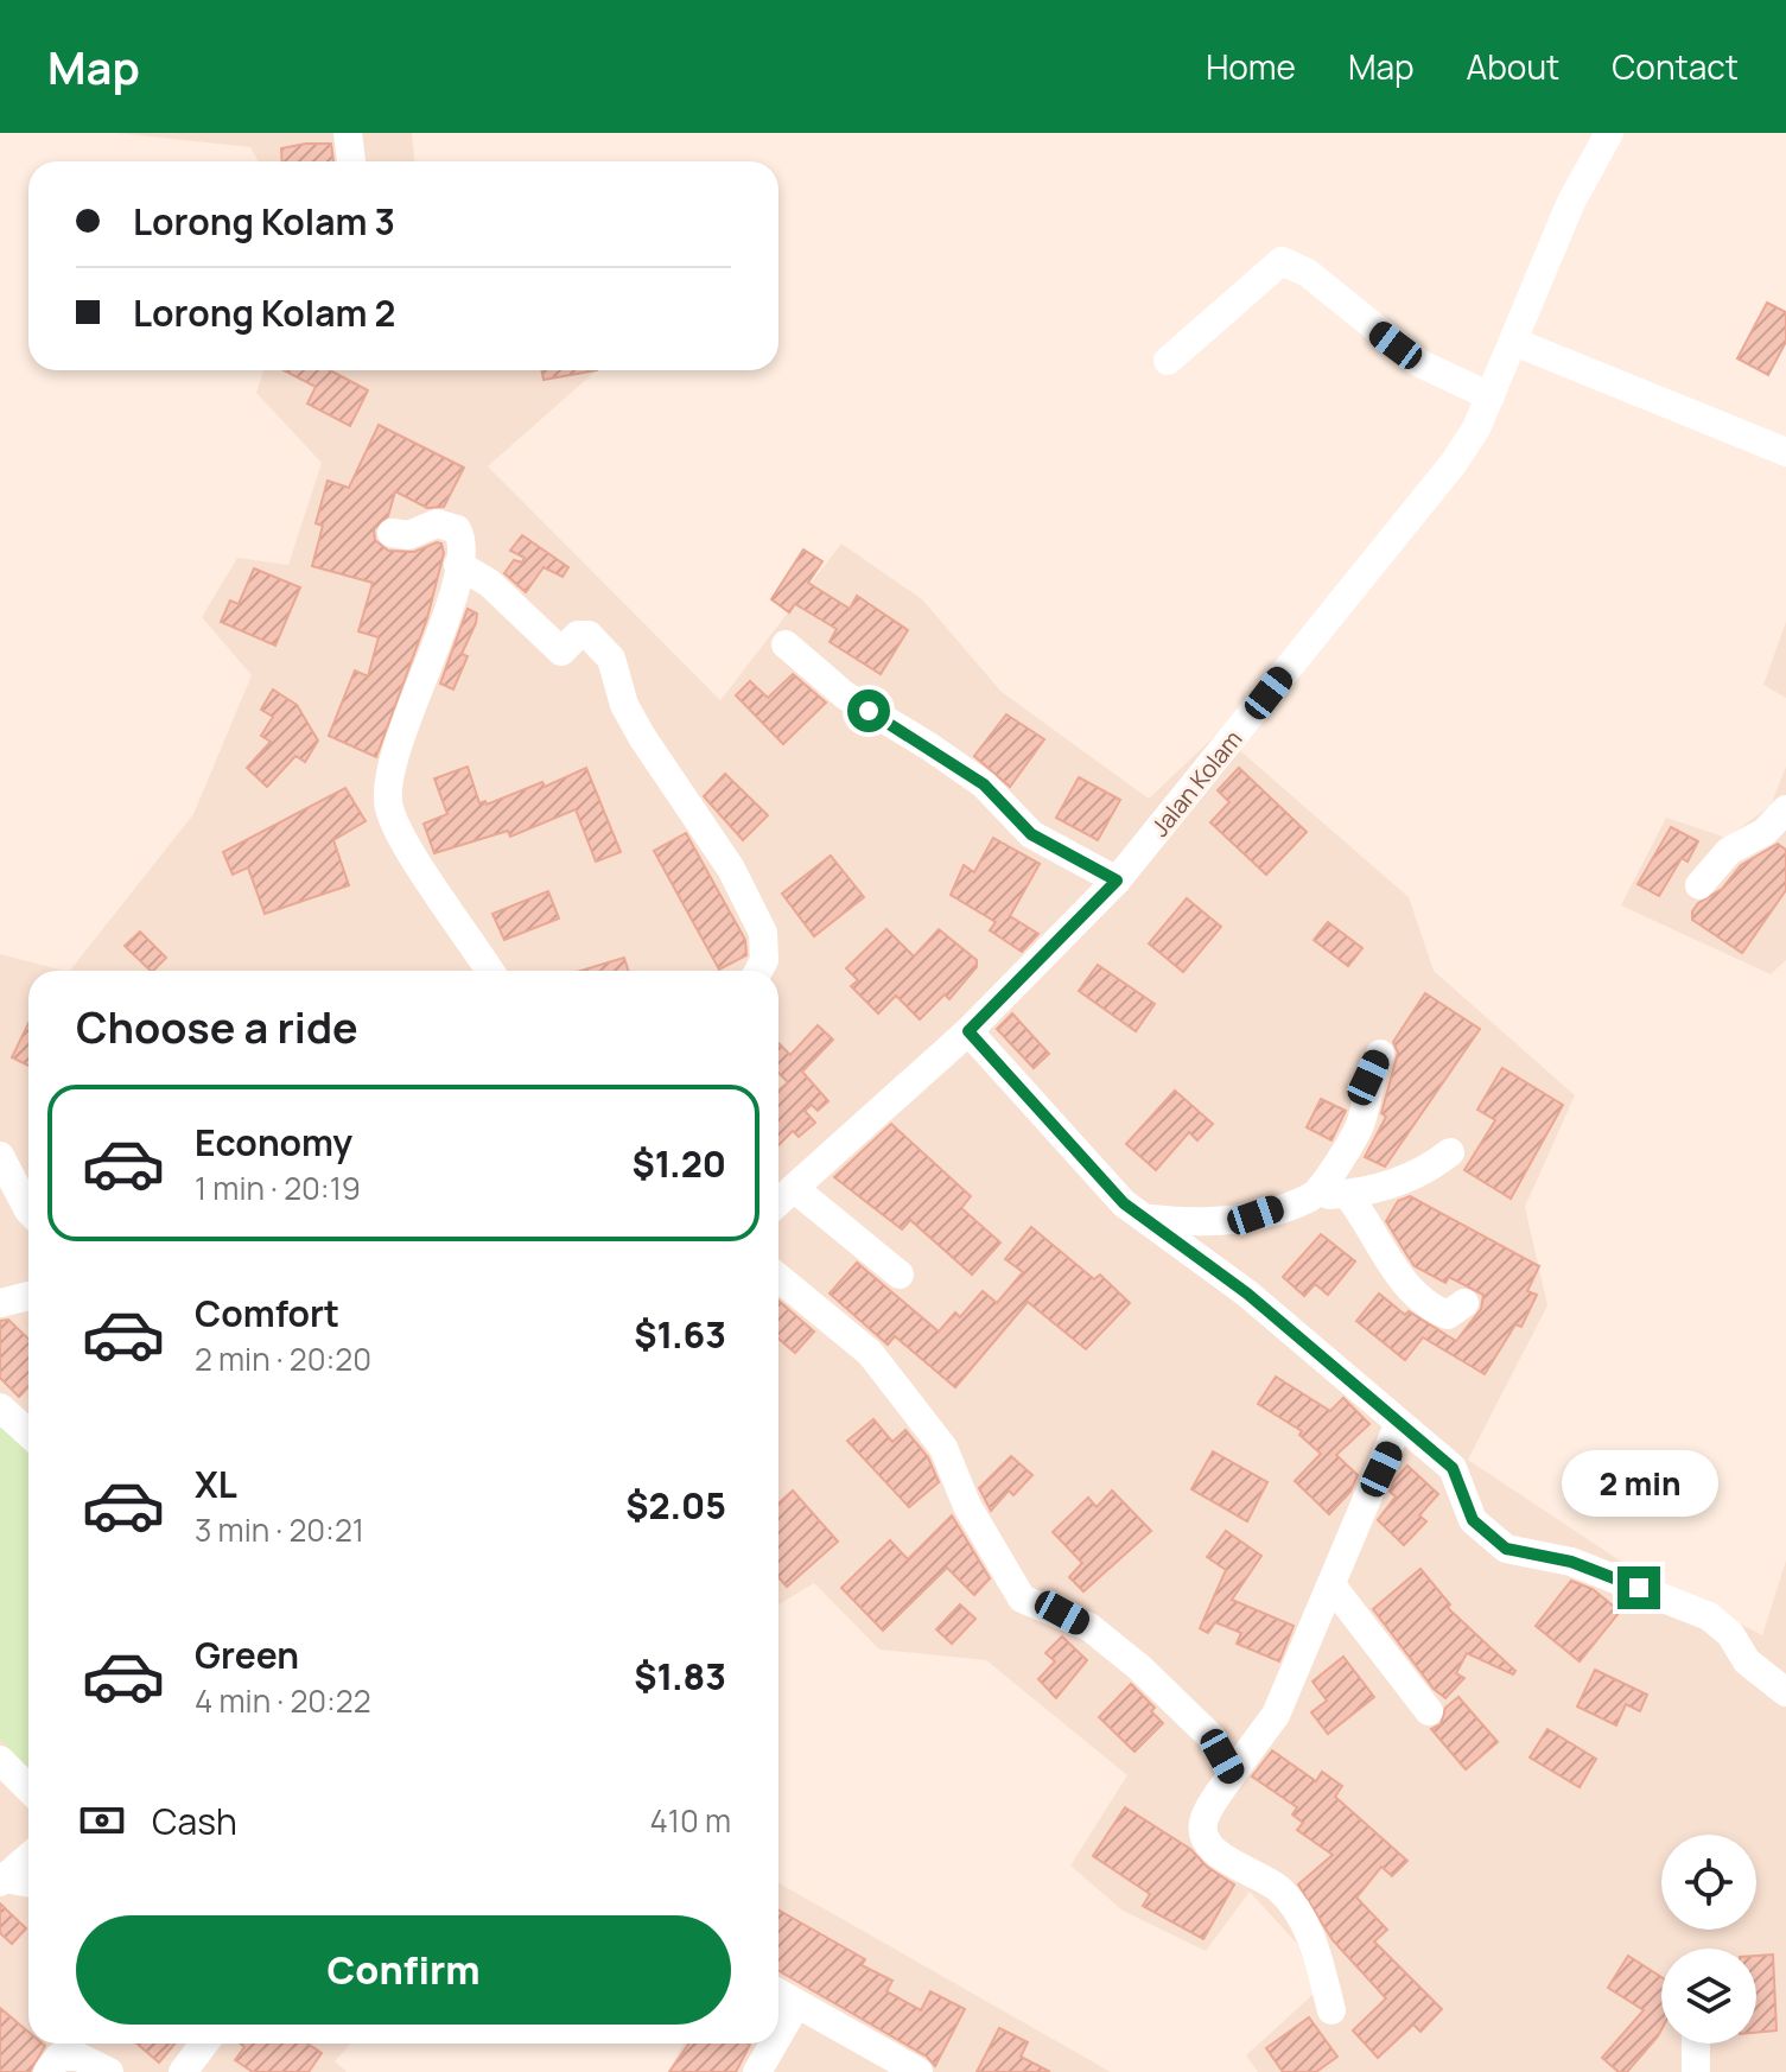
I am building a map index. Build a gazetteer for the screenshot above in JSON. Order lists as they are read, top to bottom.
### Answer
{
  "streets": {
    "street": ["Jalan Kolam"]
  },
  "page": {
    "header": "Map",
    "nav": [
      "Home",
      "Map",
      "About",
      "Contact"
    ],
    "banner": ["Lorong Kolam 3", "Lorong Kolam 2"],
    "heading": "Choose a ride",
    "list": [
      {
        "name": "Economy",
        "note": "1 min · 20:19",
        "value": "$1.20"
      },
      {
        "name": "Comfort",
        "note": "2 min · 20:20",
        "value": "$1.63"
      },
      {
        "name": "XL",
        "note": "3 min · 20:21",
        "value": "$2.05"
      },
      {
        "name": "Green",
        "note": "4 min · 20:22",
        "value": "$1.83"
      }
    ],
    "bubble": "2 min",
    "pay": ["Cash", "410 m"],
    "buttons": "Confirm"
  }
}
